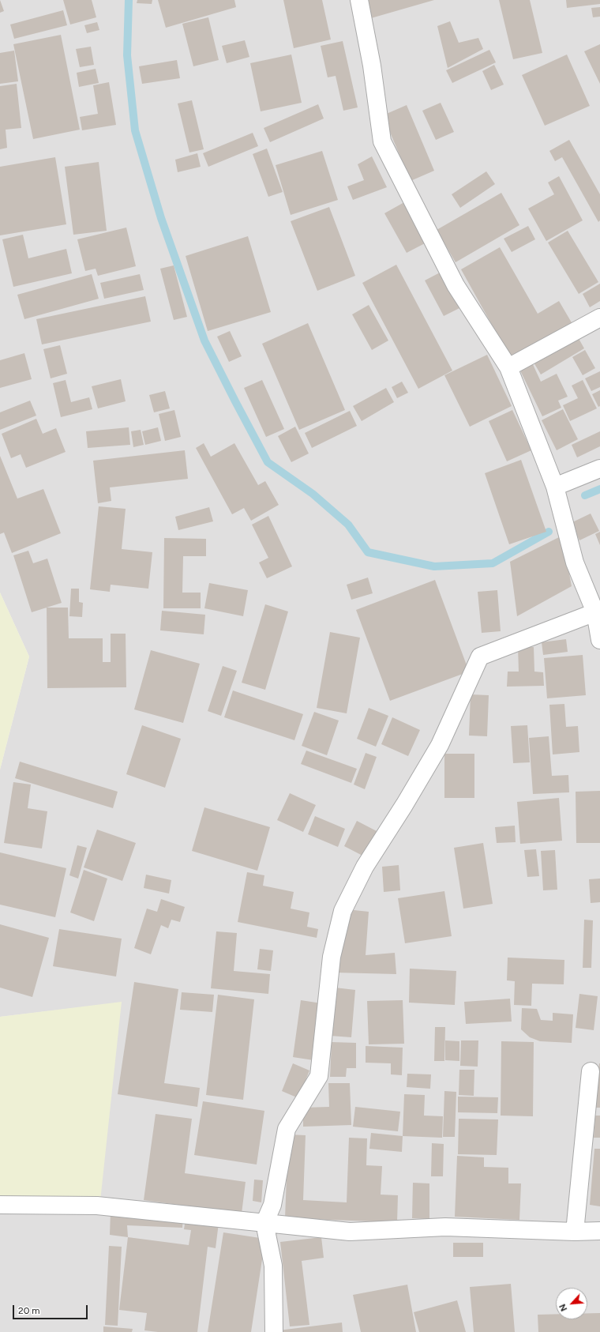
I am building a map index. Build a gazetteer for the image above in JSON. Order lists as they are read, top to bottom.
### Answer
{
  "scale_bar": "20 m",
  "north": "bottom left"
}
